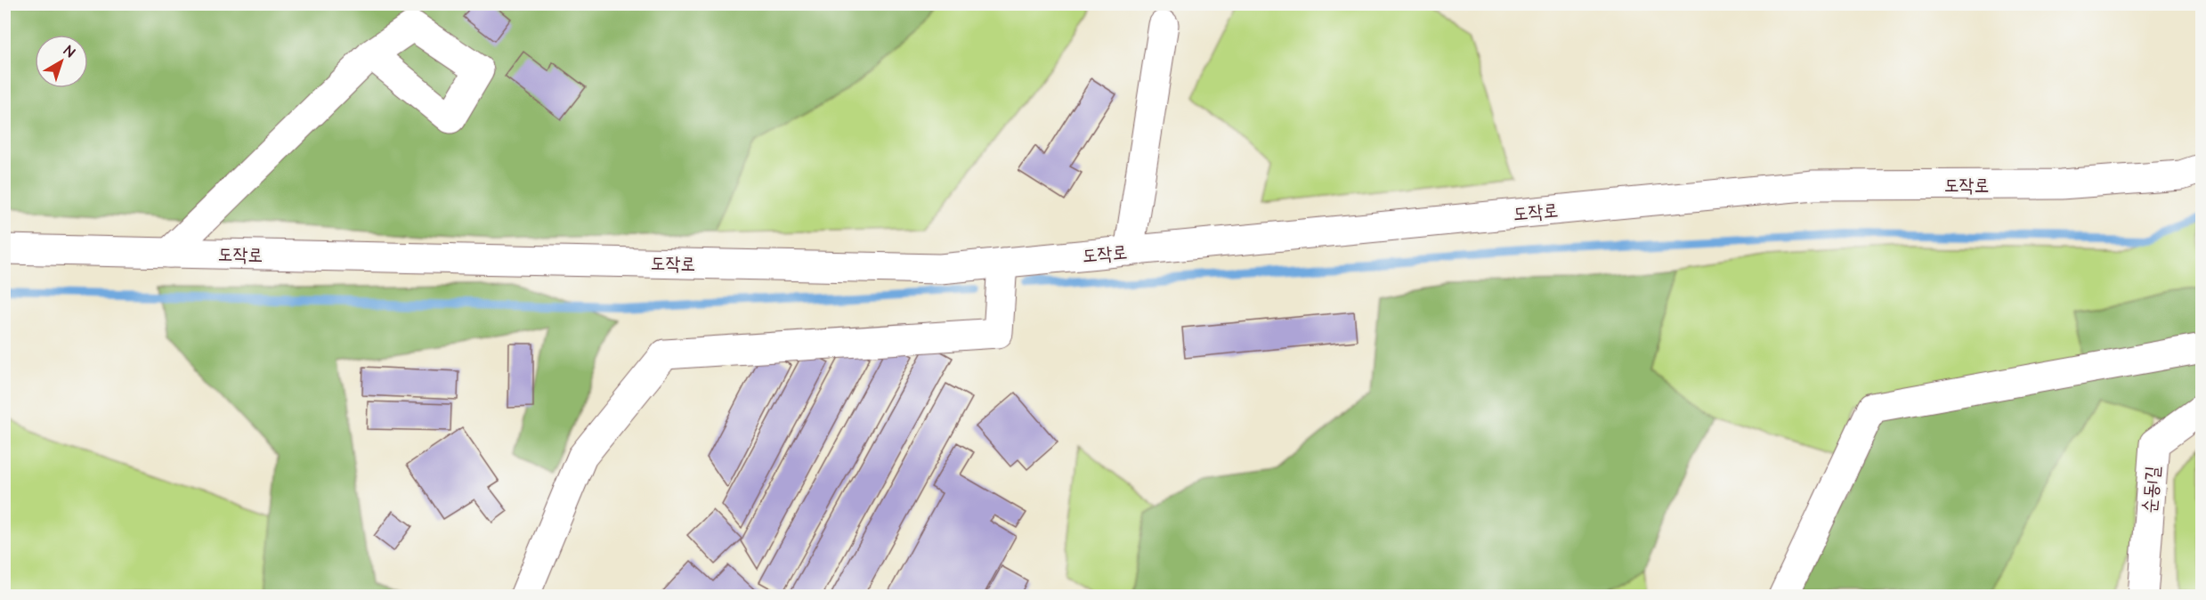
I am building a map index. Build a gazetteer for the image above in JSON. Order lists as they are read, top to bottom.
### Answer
{
  "streets": {
    "street": ["도작로", "순동1길"]
  },
  "north": "top right"
}
